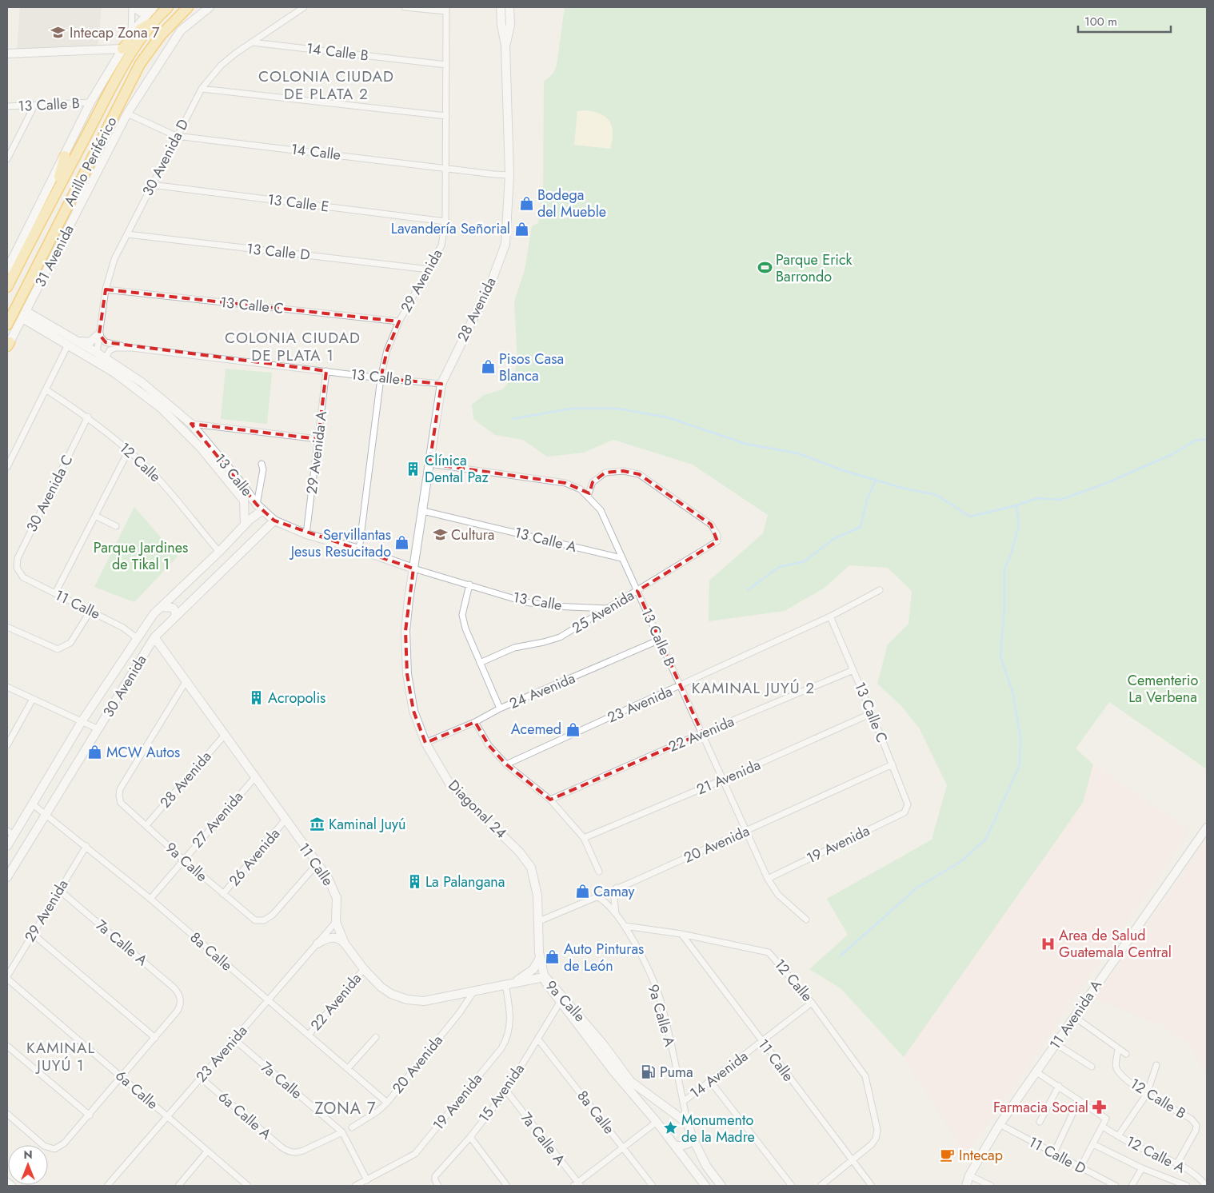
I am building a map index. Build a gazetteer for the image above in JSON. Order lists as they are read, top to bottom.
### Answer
{
  "streets": {
    "highway": ["Anillo Periférico"],
    "street": [
      "14 Calle B",
      "13 Calle B",
      "14 Calle",
      "30 Avenida D",
      "13 Calle E",
      "13 Calle D",
      "31 Avenida",
      "29 Avenida",
      "13 Calle C",
      "28 Avenida",
      "29 Avenida A",
      "12 Calle",
      "13 Calle",
      "30 Avenida C",
      "13 Calle A",
      "11 Calle",
      "25 Avenida",
      "30 Avenida",
      "24 Avenida",
      "23 Avenida",
      "22 Avenida",
      "21 Avenida",
      "Diagonal 24",
      "27 Avenida",
      "20 Avenida",
      "19 Avenida",
      "26 Avenida",
      "9a Calle",
      "7a Calle A",
      "8a Calle",
      "11 Avenida A",
      "9a Calle A",
      "14 Avenida",
      "7a Calle",
      "6a Calle",
      "15 Avenida",
      "12 Calle B",
      "6a Calle A",
      "12 Calle A",
      "11 Calle D"
    ]
  },
  "crossings": [
    ["14 Calle B", "30 Avenida D"],
    ["14 Calle B", "29 Avenida"],
    ["13 Calle B", "30 Avenida D"],
    ["13 Calle B", "29 Avenida"],
    ["13 Calle B", "28 Avenida"],
    ["13 Calle B", "29 Avenida A"],
    ["13 Calle B", "13 Calle"],
    ["13 Calle B", "13 Calle A"],
    ["13 Calle B", "25 Avenida"],
    ["13 Calle B", "24 Avenida"],
    ["13 Calle B", "23 Avenida"],
    ["13 Calle B", "22 Avenida"],
    ["13 Calle B", "21 Avenida"],
    ["13 Calle B", "20 Avenida"],
    ["13 Calle B", "19 Avenida"],
    ["14 Calle", "30 Avenida D"],
    ["14 Calle", "31 Avenida"],
    ["14 Calle", "29 Avenida"],
    ["14 Calle", "28 Avenida"],
    ["30 Avenida D", "13 Calle E"],
    ["30 Avenida D", "13 Calle D"],
    ["30 Avenida D", "13 Calle C"],
    ["30 Avenida D", "13 Calle"],
    ["13 Calle E", "29 Avenida"],
    ["13 Calle D", "29 Avenida"],
    ["31 Avenida", "13 Calle"],
    ["29 Avenida", "13 Calle C"],
    ["29 Avenida", "13 Calle"],
    ["29 Avenida", "7a Calle A"],
    ["29 Avenida", "8a Calle"],
    ["29 Avenida", "6a Calle"],
    ["13 Calle C", "23 Avenida"],
    ["13 Calle C", "22 Avenida"],
    ["13 Calle C", "21 Avenida"],
    ["13 Calle C", "20 Avenida"],
    ["13 Calle C", "19 Avenida"],
    ["28 Avenida", "13 Calle"],
    ["28 Avenida", "13 Calle A"],
    ["28 Avenida", "11 Calle"],
    ["28 Avenida", "Diagonal 24"],
    ["28 Avenida", "9a Calle"],
    ["29 Avenida A", "13 Calle"],
    ["12 Calle", "30 Avenida C"],
    ["12 Calle", "11 Calle"],
    ["12 Calle", "30 Avenida"],
    ["12 Calle", "9a Calle A"],
    ["12 Calle", "14 Avenida"],
    ["13 Calle", "25 Avenida"],
    ["13 Calle", "30 Avenida"],
    ["13 Calle", "Diagonal 24"],
    ["30 Avenida C", "11 Calle"],
    ["11 Calle", "30 Avenida"],
    ["11 Calle", "23 Avenida"],
    ["11 Calle", "22 Avenida"],
    ["11 Calle", "Diagonal 24"],
    ["11 Calle", "27 Avenida"],
    ["11 Calle", "20 Avenida"],
    ["11 Calle", "19 Avenida"],
    ["11 Calle", "26 Avenida"],
    ["11 Calle", "9a Calle"],
    ["11 Calle", "14 Avenida"],
    ["30 Avenida", "8a Calle"],
    ["24 Avenida", "Diagonal 24"],
    ["23 Avenida", "8a Calle"],
    ["23 Avenida", "7a Calle"],
    ["23 Avenida", "6a Calle"],
    ["23 Avenida", "6a Calle A"],
    ["22 Avenida", "8a Calle"],
    ["Diagonal 24", "20 Avenida"],
    ["Diagonal 24", "9a Calle"],
    ["27 Avenida", "9a Calle"],
    ["27 Avenida", "8a Calle"],
    ["20 Avenida", "8a Calle"],
    ["20 Avenida", "9a Calle A"],
    ["19 Avenida", "7a Calle"],
    ["26 Avenida", "9a Calle"],
    ["9a Calle", "9a Calle A"],
    ["9a Calle", "15 Avenida"],
    ["7a Calle A", "15 Avenida"],
    ["8a Calle", "15 Avenida"],
    ["11 Avenida A", "11 Calle D"],
    ["9a Calle A", "14 Avenida"],
    ["7a Calle", "6a Calle A"],
    ["12 Calle B", "12 Calle A"]
  ],
  "districts": [
    "COLONIA CIUDAD DE PLATA 2",
    "COLONIA CIUDAD DE PLATA 1",
    "KAMINAL JUYÚ 2",
    "KAMINAL JUYÚ 1",
    "ZONA 7"
  ],
  "parks": ["Parque Jardines de Tikal 1", "Cementerio La Verbena"],
  "places": {
    "school or university": ["Intecap Zona 7", "Cultura"],
    "shop": [
      "Bodega del Mueble",
      "Lavandería Señorial",
      "Pisos Casa Blanca",
      "Servillantas Jesus Resucitado",
      "Acemed",
      "MCW Autos",
      "Camay",
      "Auto Pinturas de León"
    ],
    "sports": ["Parque Erick Barrondo"],
    "building": ["Clínica Dental Paz", "Acropolis", "La Palangana"],
    "museum": ["Kaminal Juyú"],
    "hospital": ["Area de Salud Guatemala Central"],
    "fuel station": ["Puma"],
    "pharmacy": ["Farmacia Social"],
    "place": ["Monumento de la Madre"],
    "cafe": ["Intecap"]
  },
  "scale_bar": "100 m",
  "north": "top"
}
